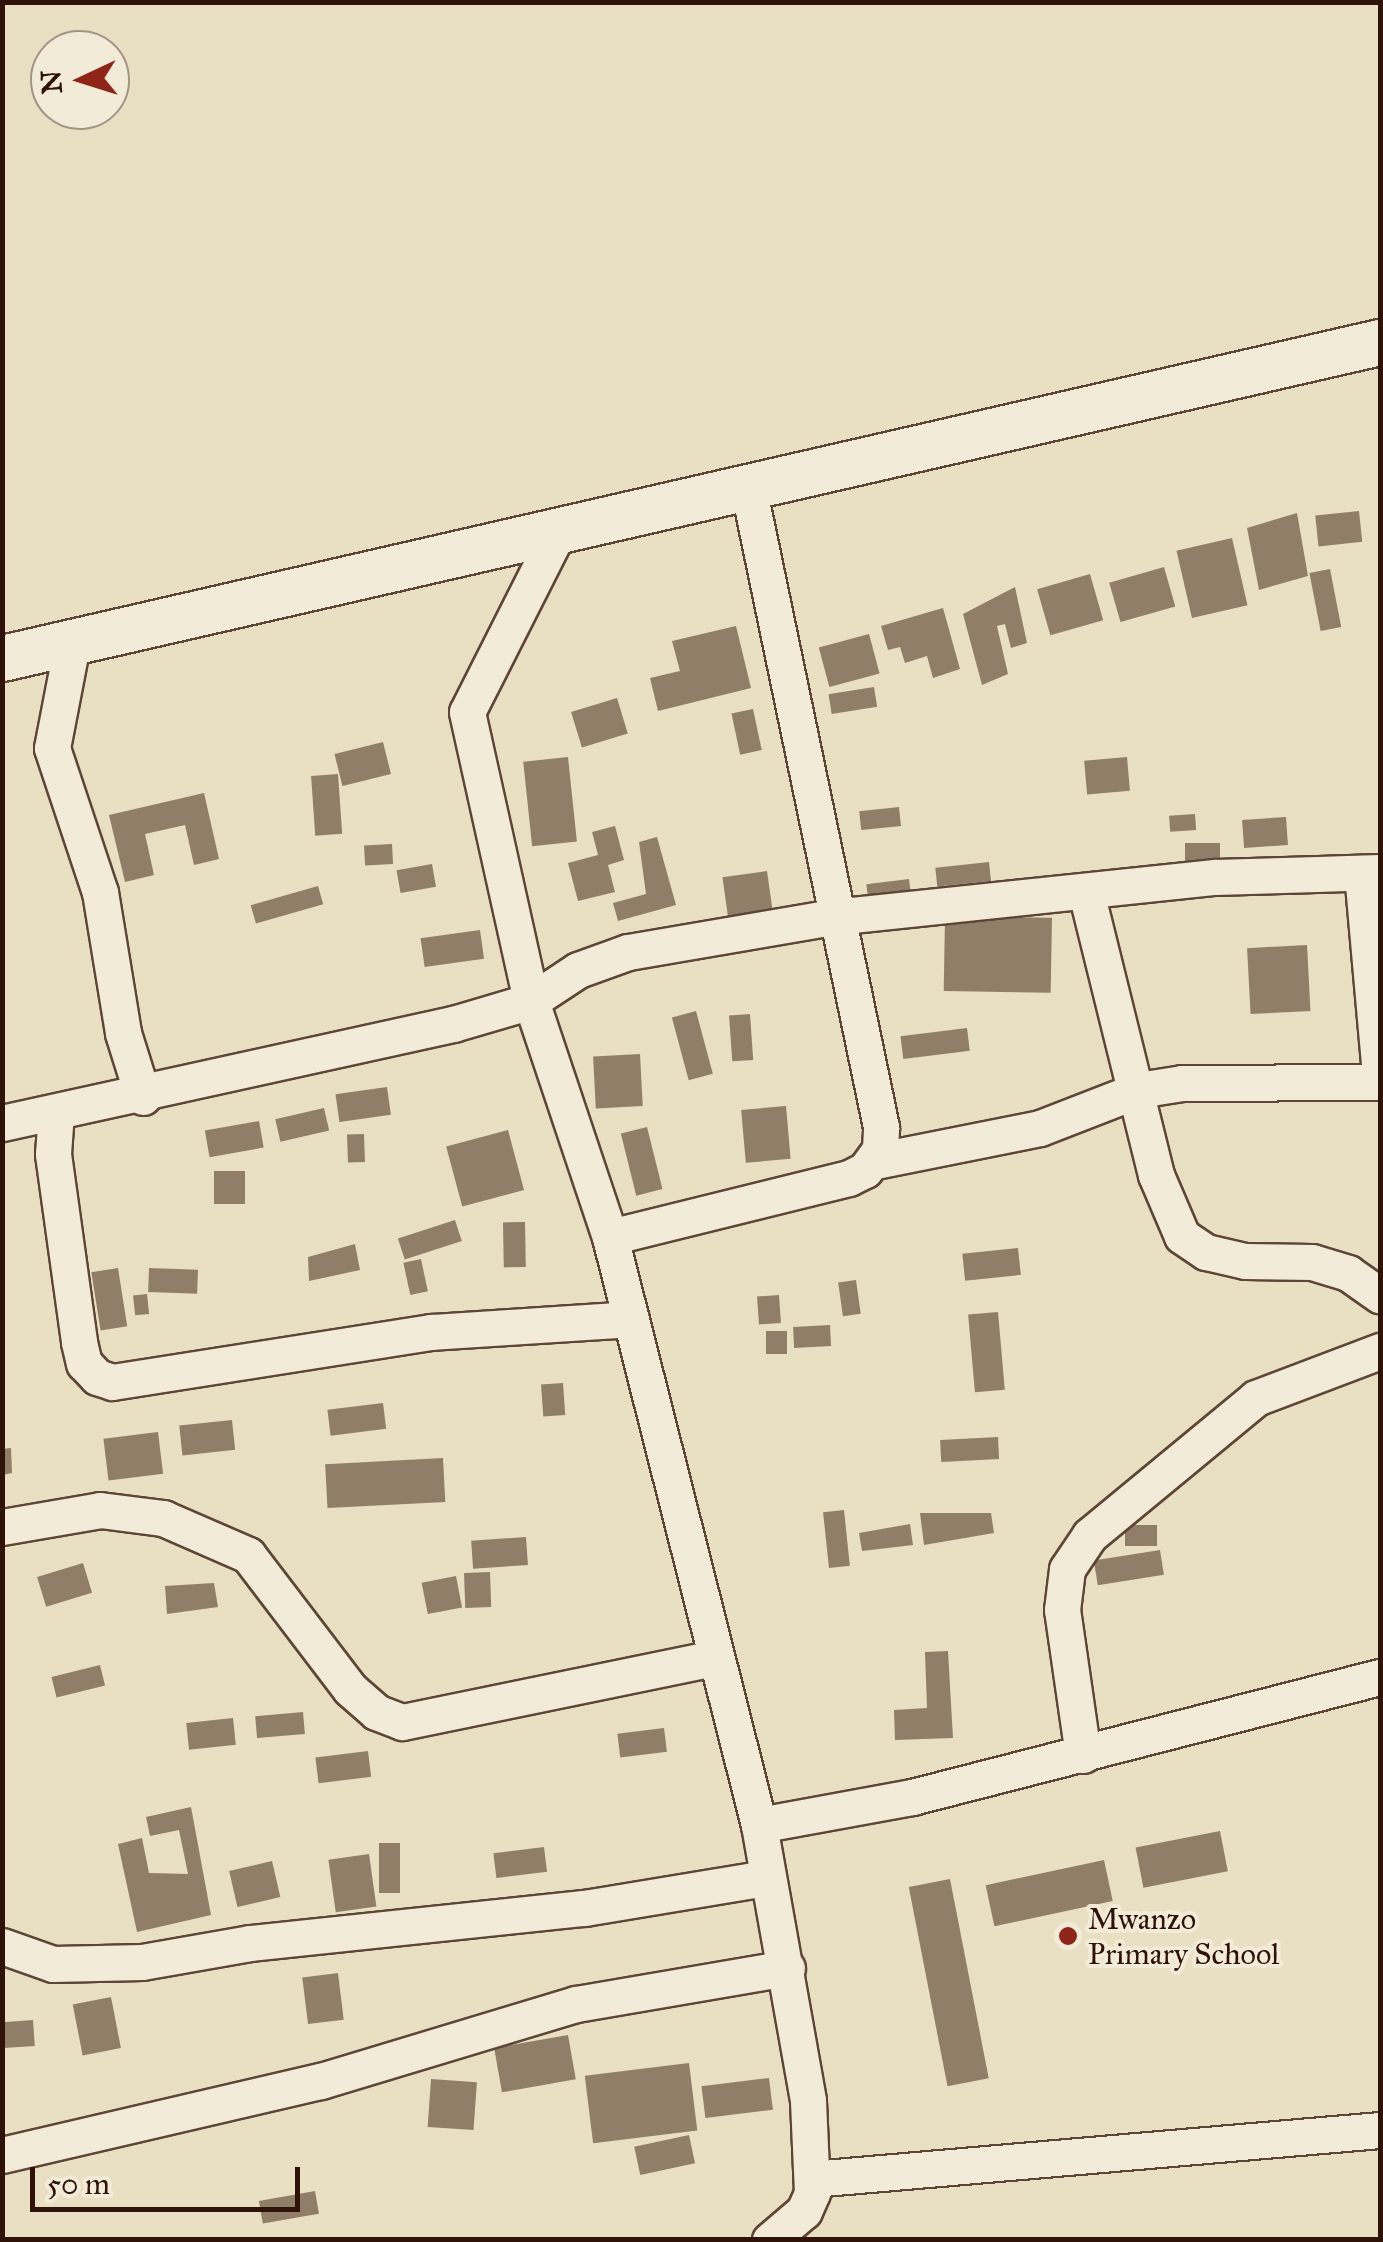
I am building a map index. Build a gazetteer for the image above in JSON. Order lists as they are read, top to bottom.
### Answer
{
  "places": ["Mwanzo Primary School"],
  "scale_bar": "50 m",
  "north": "left"
}
